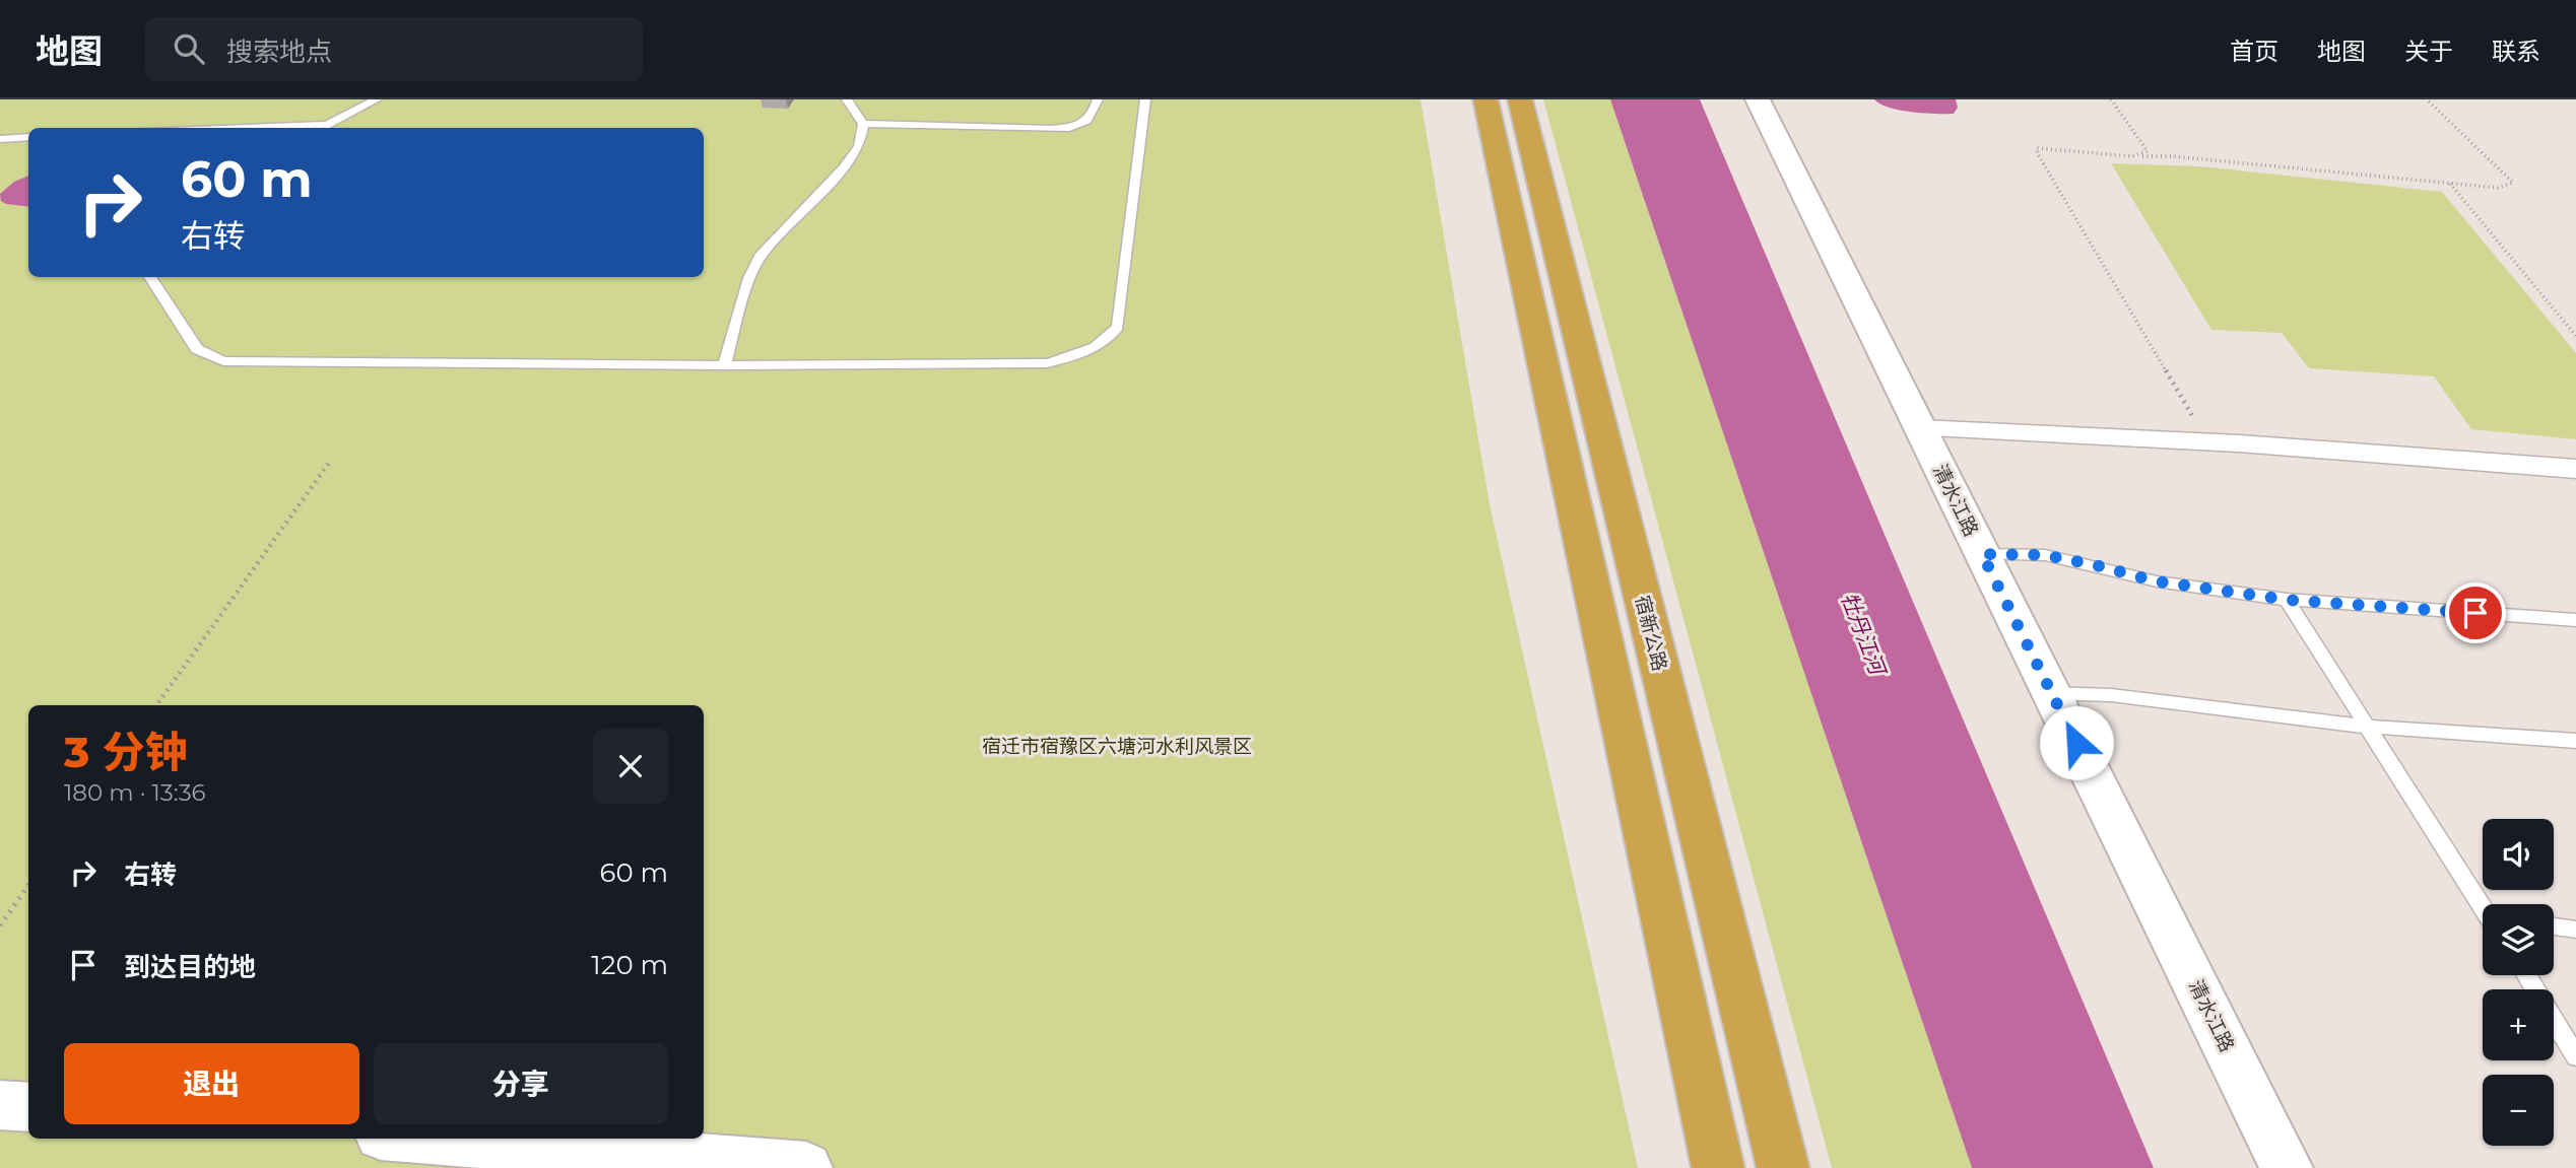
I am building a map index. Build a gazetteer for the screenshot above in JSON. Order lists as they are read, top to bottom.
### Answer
{
  "streets": {
    "highway": ["宿新公路"],
    "street": ["清水江路"]
  },
  "water": ["牡丹江河"],
  "parks": ["宿迁市宿豫区六塘河水利风景区"],
  "page": {
    "header": "地图",
    "search": "搜索地点",
    "nav": [
      "首页",
      "地图",
      "关于",
      "联系"
    ],
    "turn": ["60 m", "右转"],
    "heading": ["3 分钟", "180 m · 13:36"],
    "map_buttons": ["+", "−"],
    "list": [
      {
        "name": "右转",
        "value": "60 m"
      },
      {
        "name": "到达目的地",
        "value": "120 m"
      }
    ],
    "buttons": ["退出", "分享"]
  }
}
